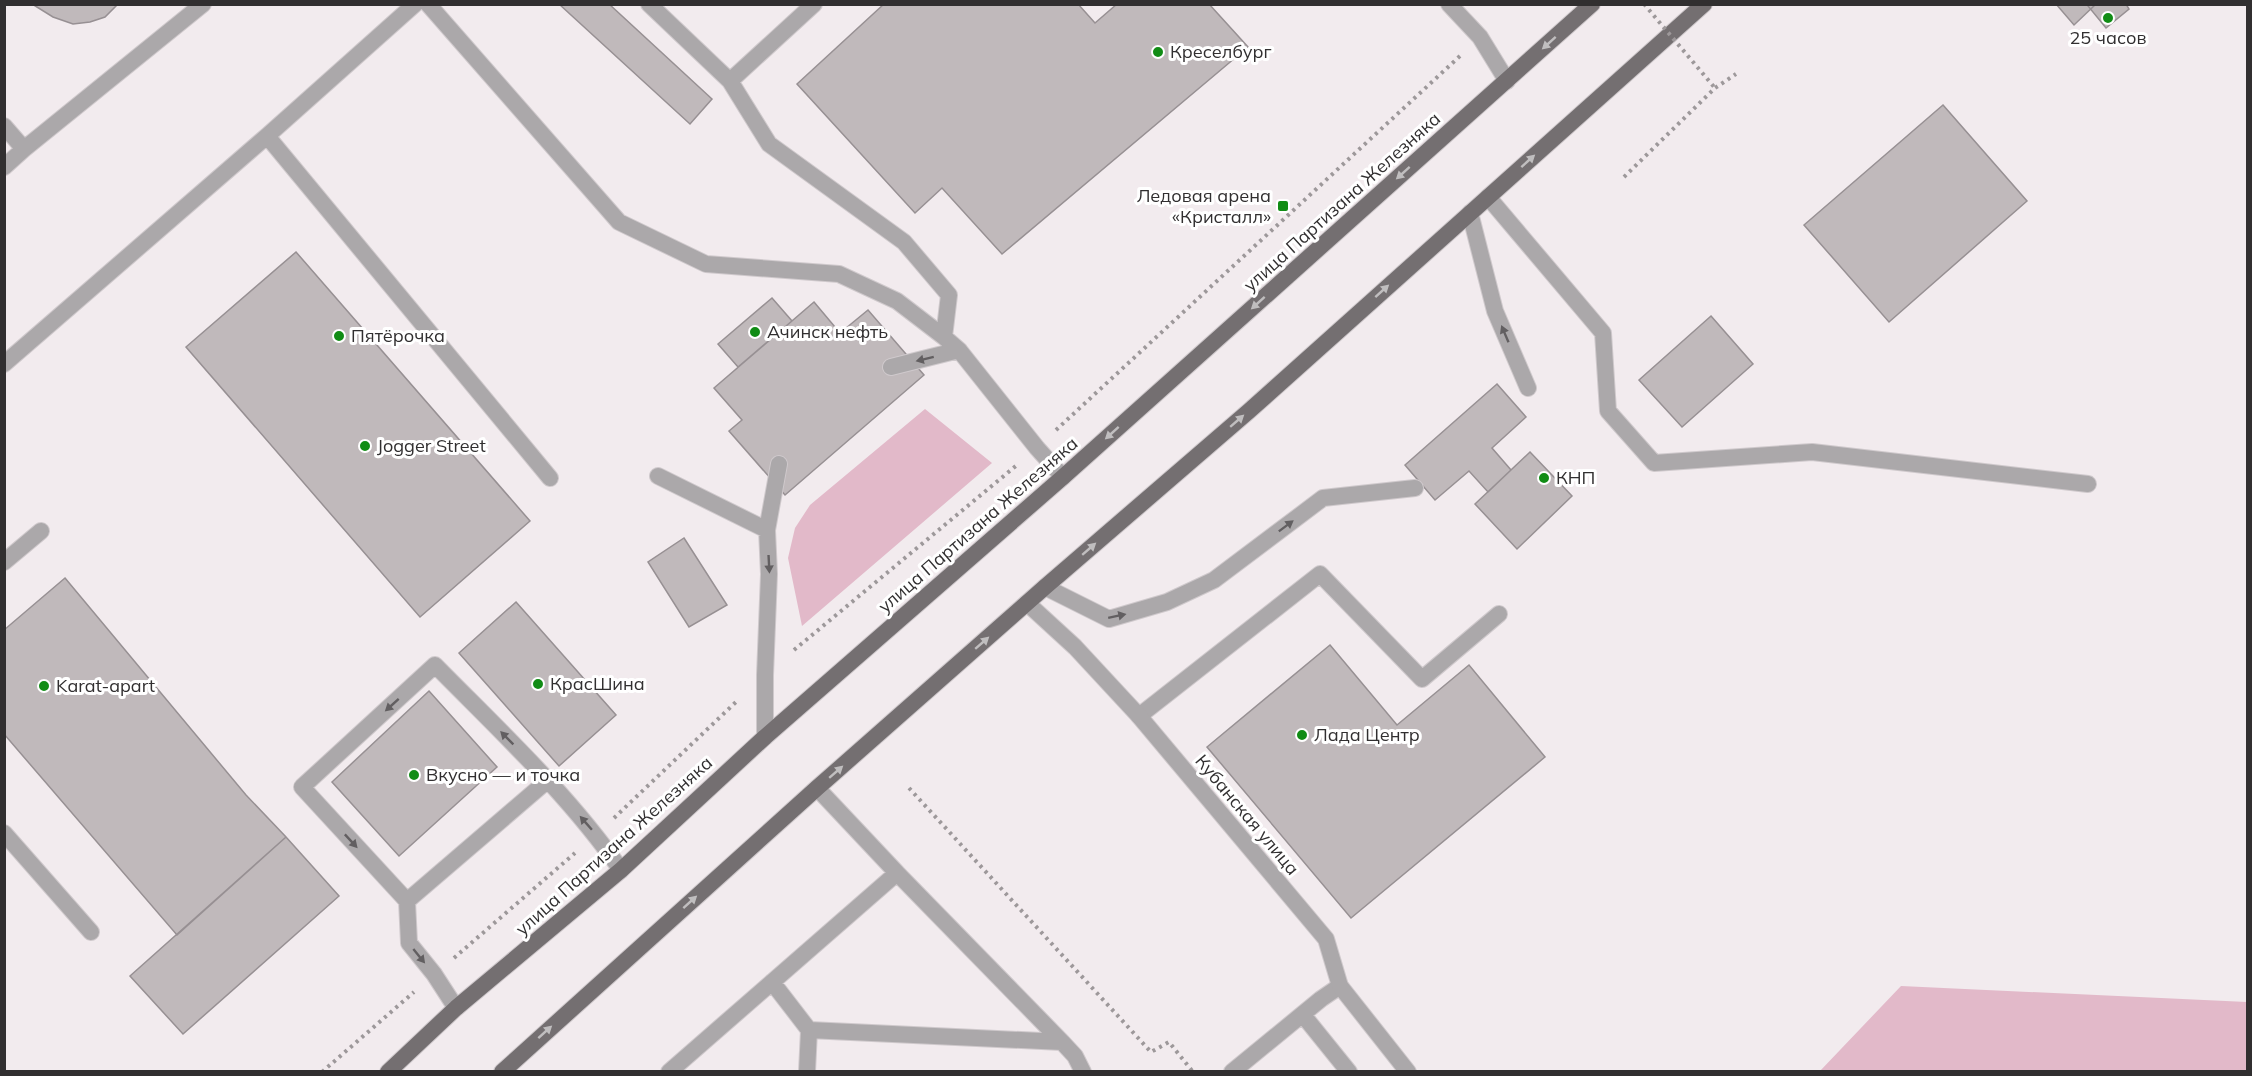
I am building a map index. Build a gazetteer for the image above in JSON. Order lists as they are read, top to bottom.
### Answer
{
  "streets": {
    "main road": ["улица Партизана Железняка"],
    "street": ["Кубанская улица"]
  },
  "places": {
    "other": [
      "25 часов",
      "Креселбург",
      "Ачинск нефть",
      "Пятёрочка",
      "Jogger Street",
      "КНП",
      "КрасШина",
      "Karat-apart",
      "Лада Центр",
      "Вкусно — и точка"
    ],
    "transit": ["Ледовая арена «Кристалл»"]
  }
}
